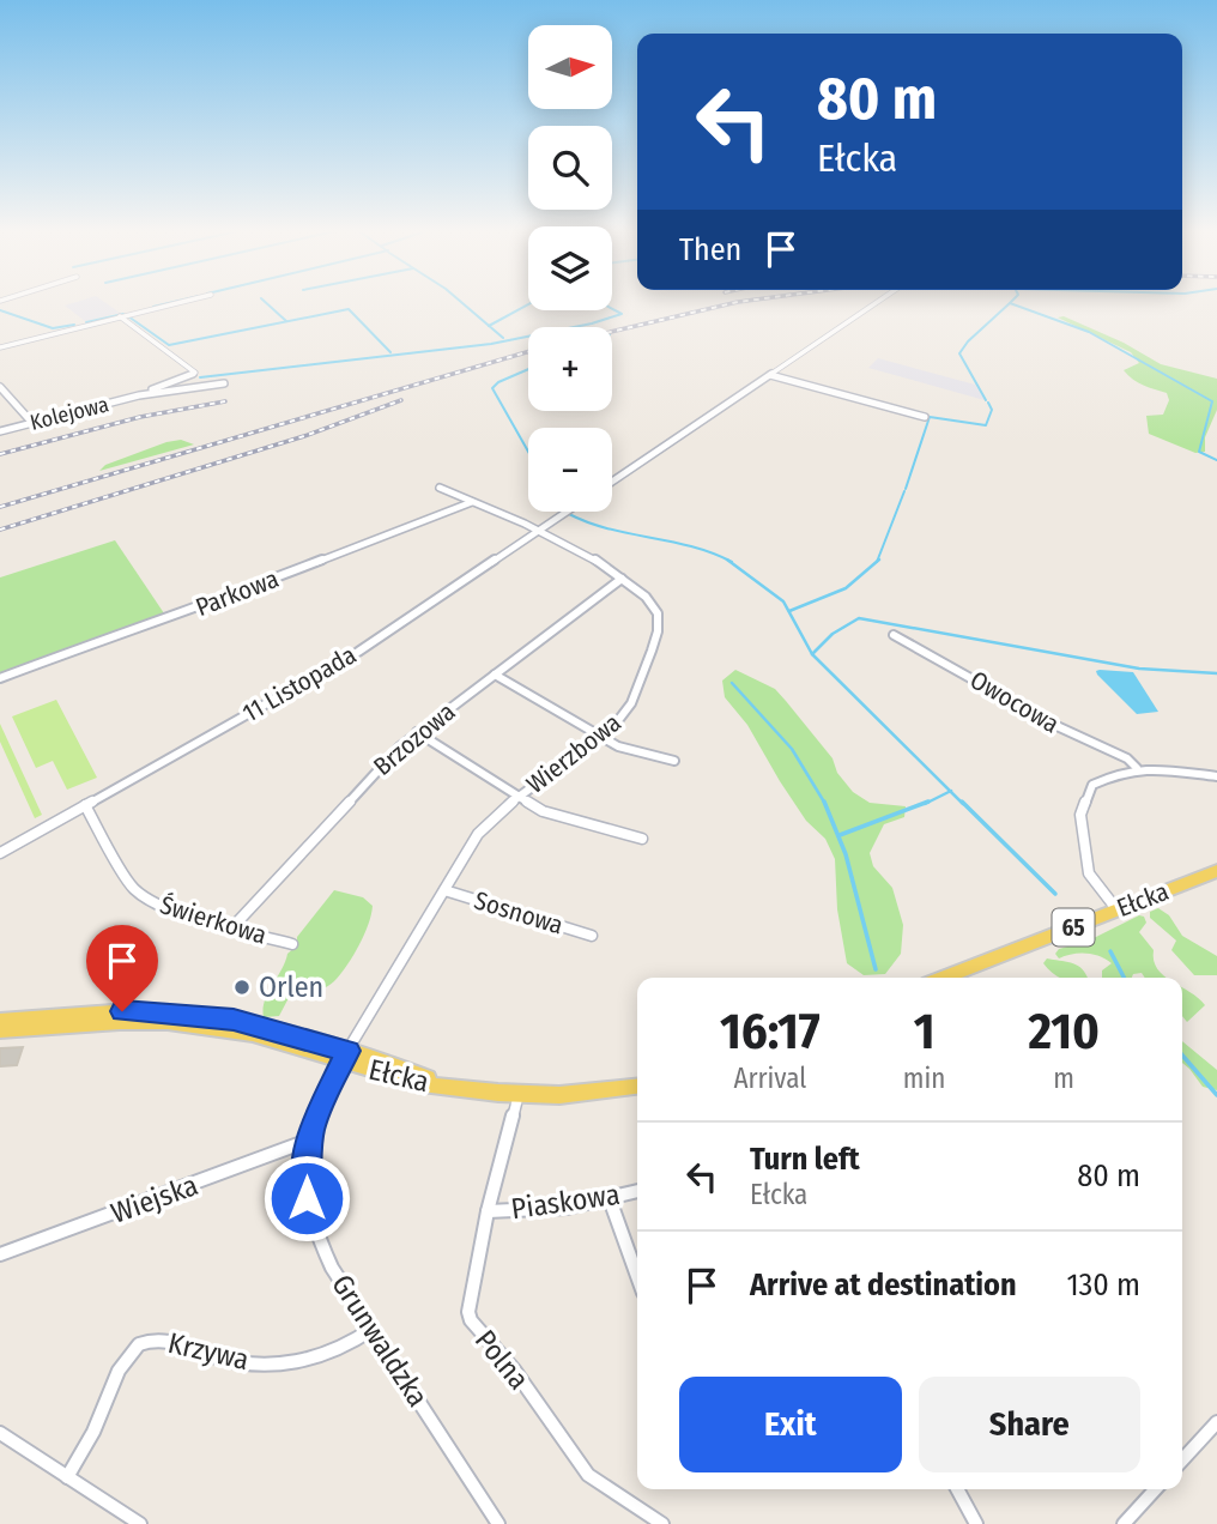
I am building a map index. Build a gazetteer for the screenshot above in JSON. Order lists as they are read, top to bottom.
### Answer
{
  "streets": {
    "main road": ["Ełcka", "65"],
    "street": [
      "Kolejowa",
      "Parkowa",
      "11 Listopada",
      "Owocowa",
      "Brzozowa",
      "Wierzbowa",
      "Sosnowa",
      "Świerkowa",
      "Wiejska",
      "Piaskowa",
      "Grunwaldzka",
      "Krzywa",
      "Polna"
    ]
  },
  "crossings": [
    ["Parkowa", "Wierzbowa"],
    ["11 Listopada", "Wierzbowa"],
    ["11 Listopada", "Świerkowa"],
    ["Brzozowa", "Wierzbowa"],
    ["Brzozowa", "Świerkowa"],
    ["Wierzbowa", "Ełcka"],
    ["Wierzbowa", "Sosnowa"],
    ["Wierzbowa", "Grunwaldzka"],
    ["Ełcka", "Grunwaldzka"],
    ["Ełcka", "Polna"],
    ["Wiejska", "Grunwaldzka"],
    ["Piaskowa", "Polna"],
    ["Grunwaldzka", "Krzywa"]
  ],
  "places": ["Orlen"],
  "north": "right",
  "page": {
    "map_buttons": ["+", "−"],
    "turn": ["80 m", "Ełcka"],
    "then": "Then",
    "eta": [
      "16:17",
      "Arrival",
      "1",
      "min",
      "210",
      "m"
    ],
    "list": [
      {
        "name": "Turn left",
        "note": "Ełcka",
        "value": "80 m"
      },
      {
        "name": "Arrive at destination",
        "value": "130 m"
      }
    ],
    "buttons": ["Exit", "Share"]
  }
}
